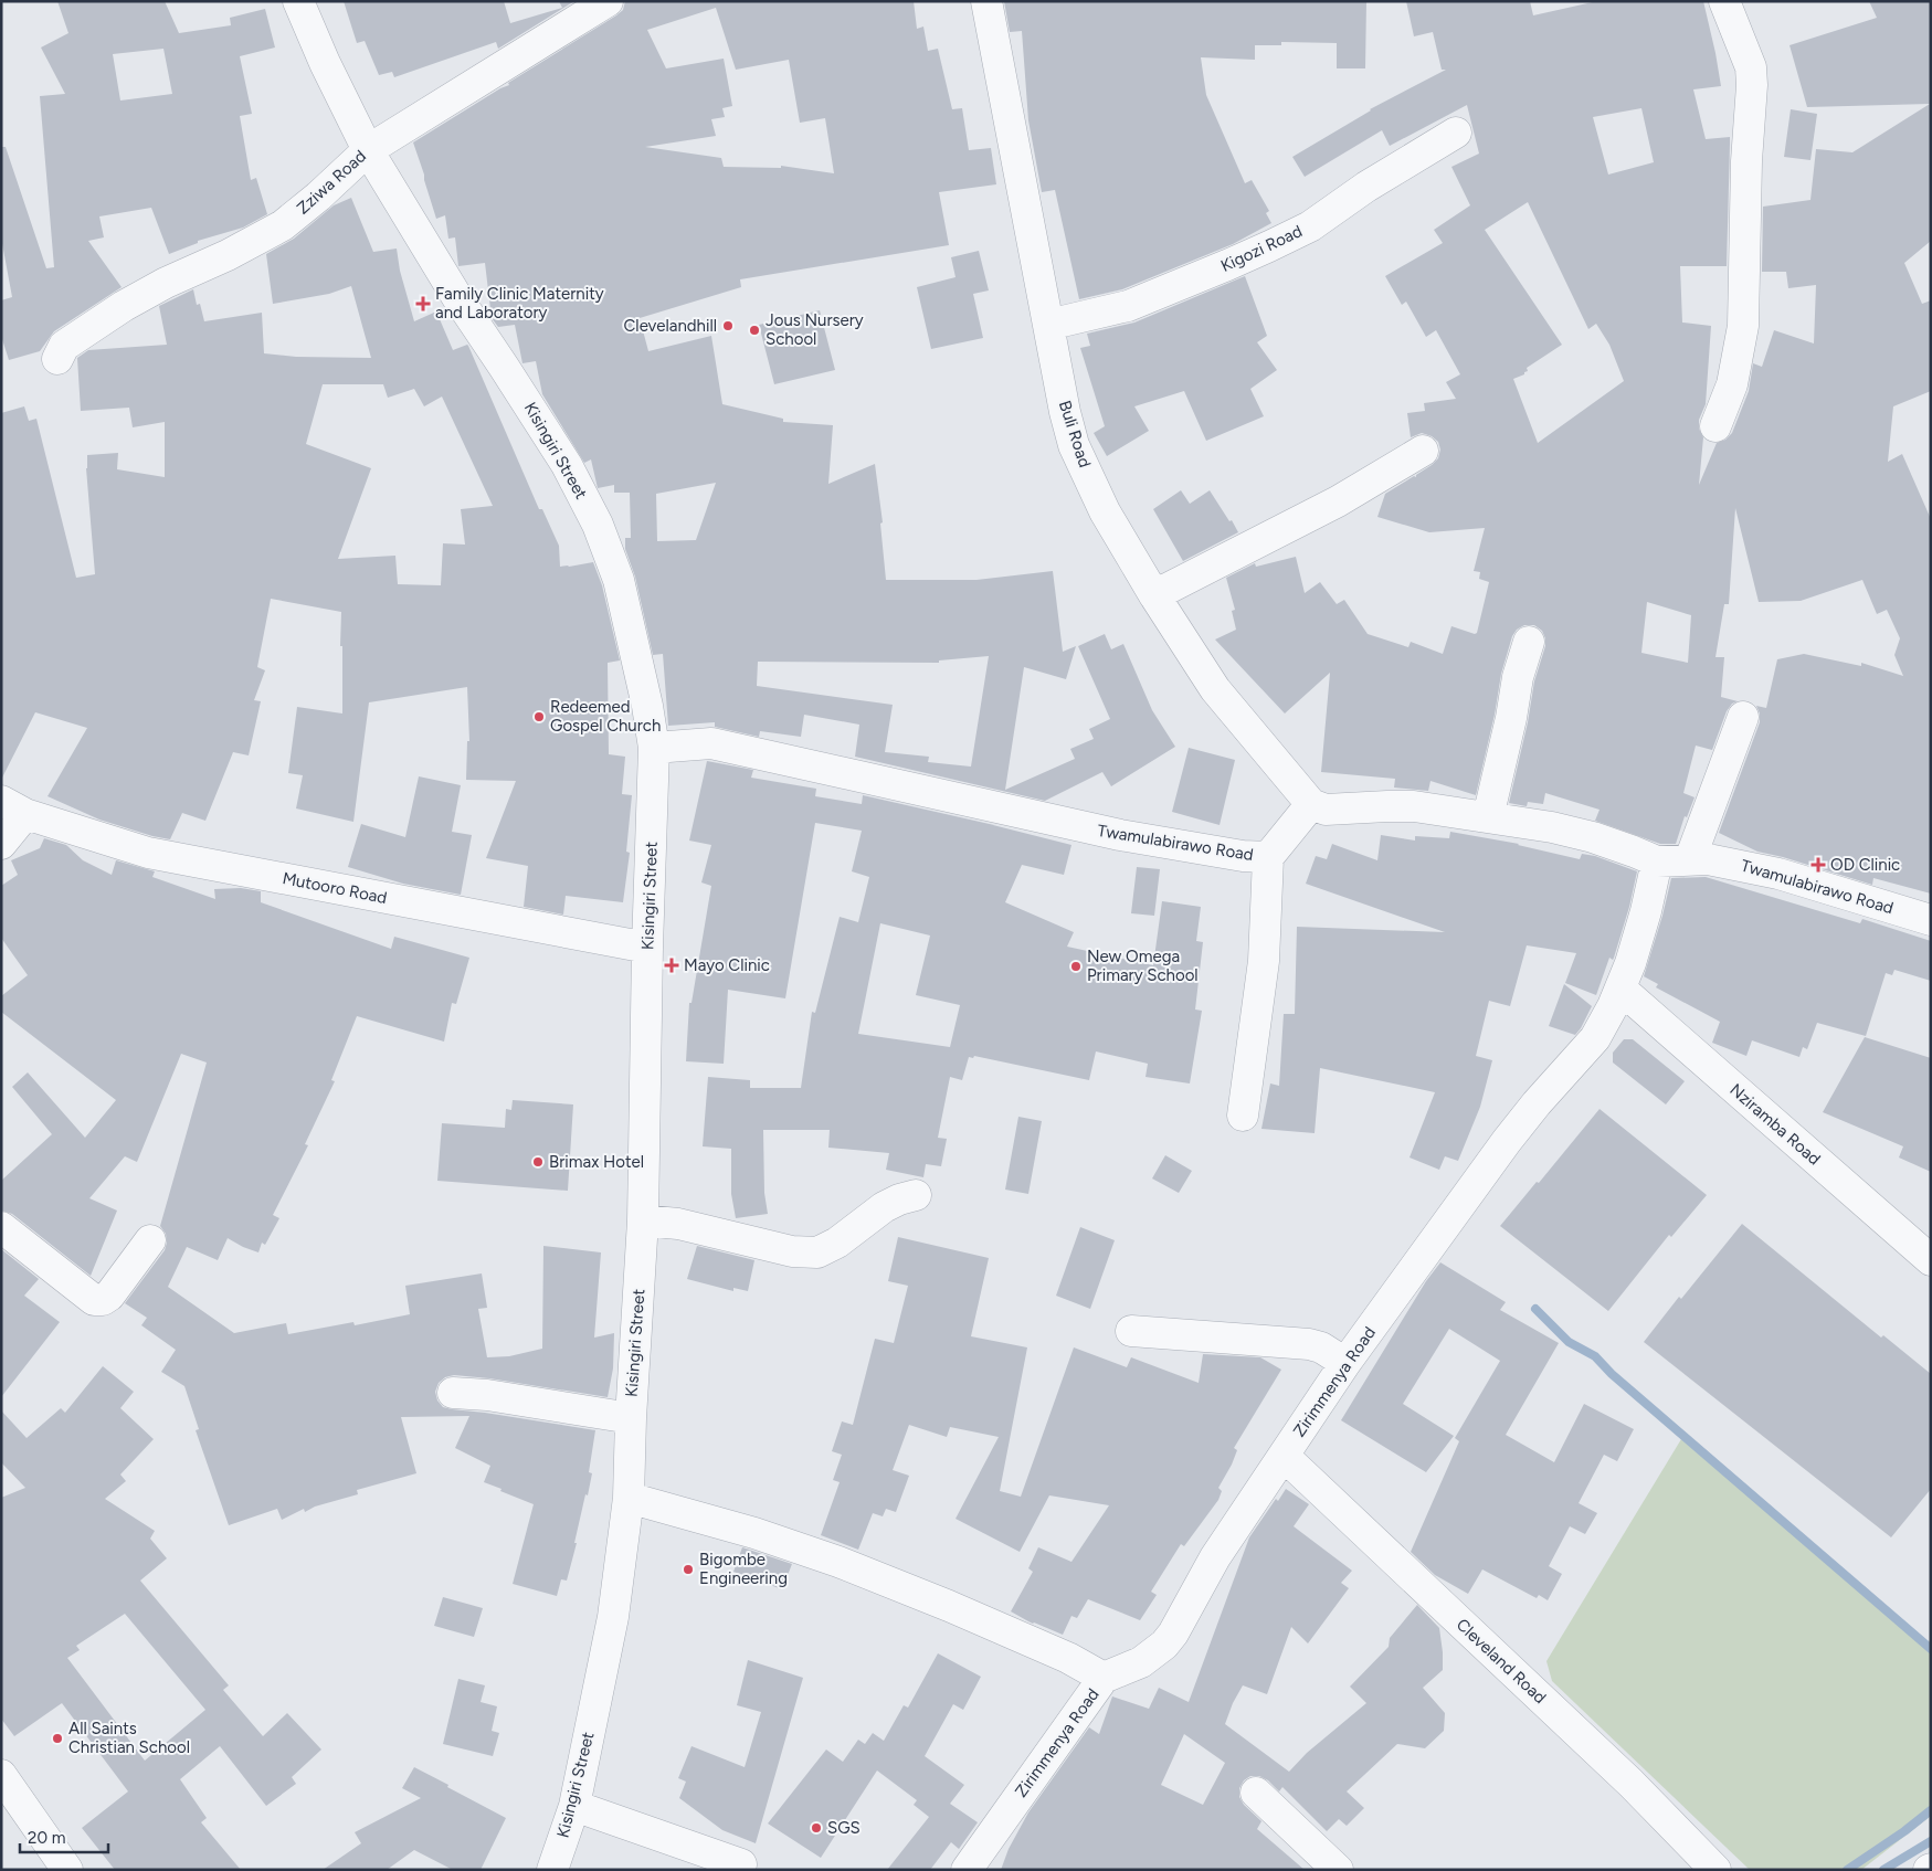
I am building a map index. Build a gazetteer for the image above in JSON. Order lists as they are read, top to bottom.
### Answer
{
  "streets": {
    "street": [
      "Zziwa Road",
      "Kigozi Road",
      "Buli Road",
      "Kisingiri Street",
      "Twamulabirawo Road",
      "Mutooro Road",
      "Nziramba Road",
      "Zirimmenya Road",
      "Cleveland Road"
    ]
  },
  "crossings": [
    ["Zziwa Road", "Kisingiri Street"],
    ["Kigozi Road", "Buli Road"],
    ["Buli Road", "Twamulabirawo Road"],
    ["Kisingiri Street", "Twamulabirawo Road"],
    ["Kisingiri Street", "Mutooro Road"],
    ["Twamulabirawo Road", "Zirimmenya Road"],
    ["Nziramba Road", "Zirimmenya Road"],
    ["Zirimmenya Road", "Cleveland Road"]
  ],
  "places": {
    "health": ["Family Clinic Maternity and Laboratory", "OD Clinic", "Mayo Clinic"],
    "other": [
      "Clevelandhill",
      "Jous Nursery School",
      "Redeemed Gospel Church",
      "New Omega Primary School",
      "Brimax Hotel",
      "Bigombe Engineering",
      "All Saints Christian School",
      "SGS"
    ]
  },
  "scale_bar": "20 m"
}
